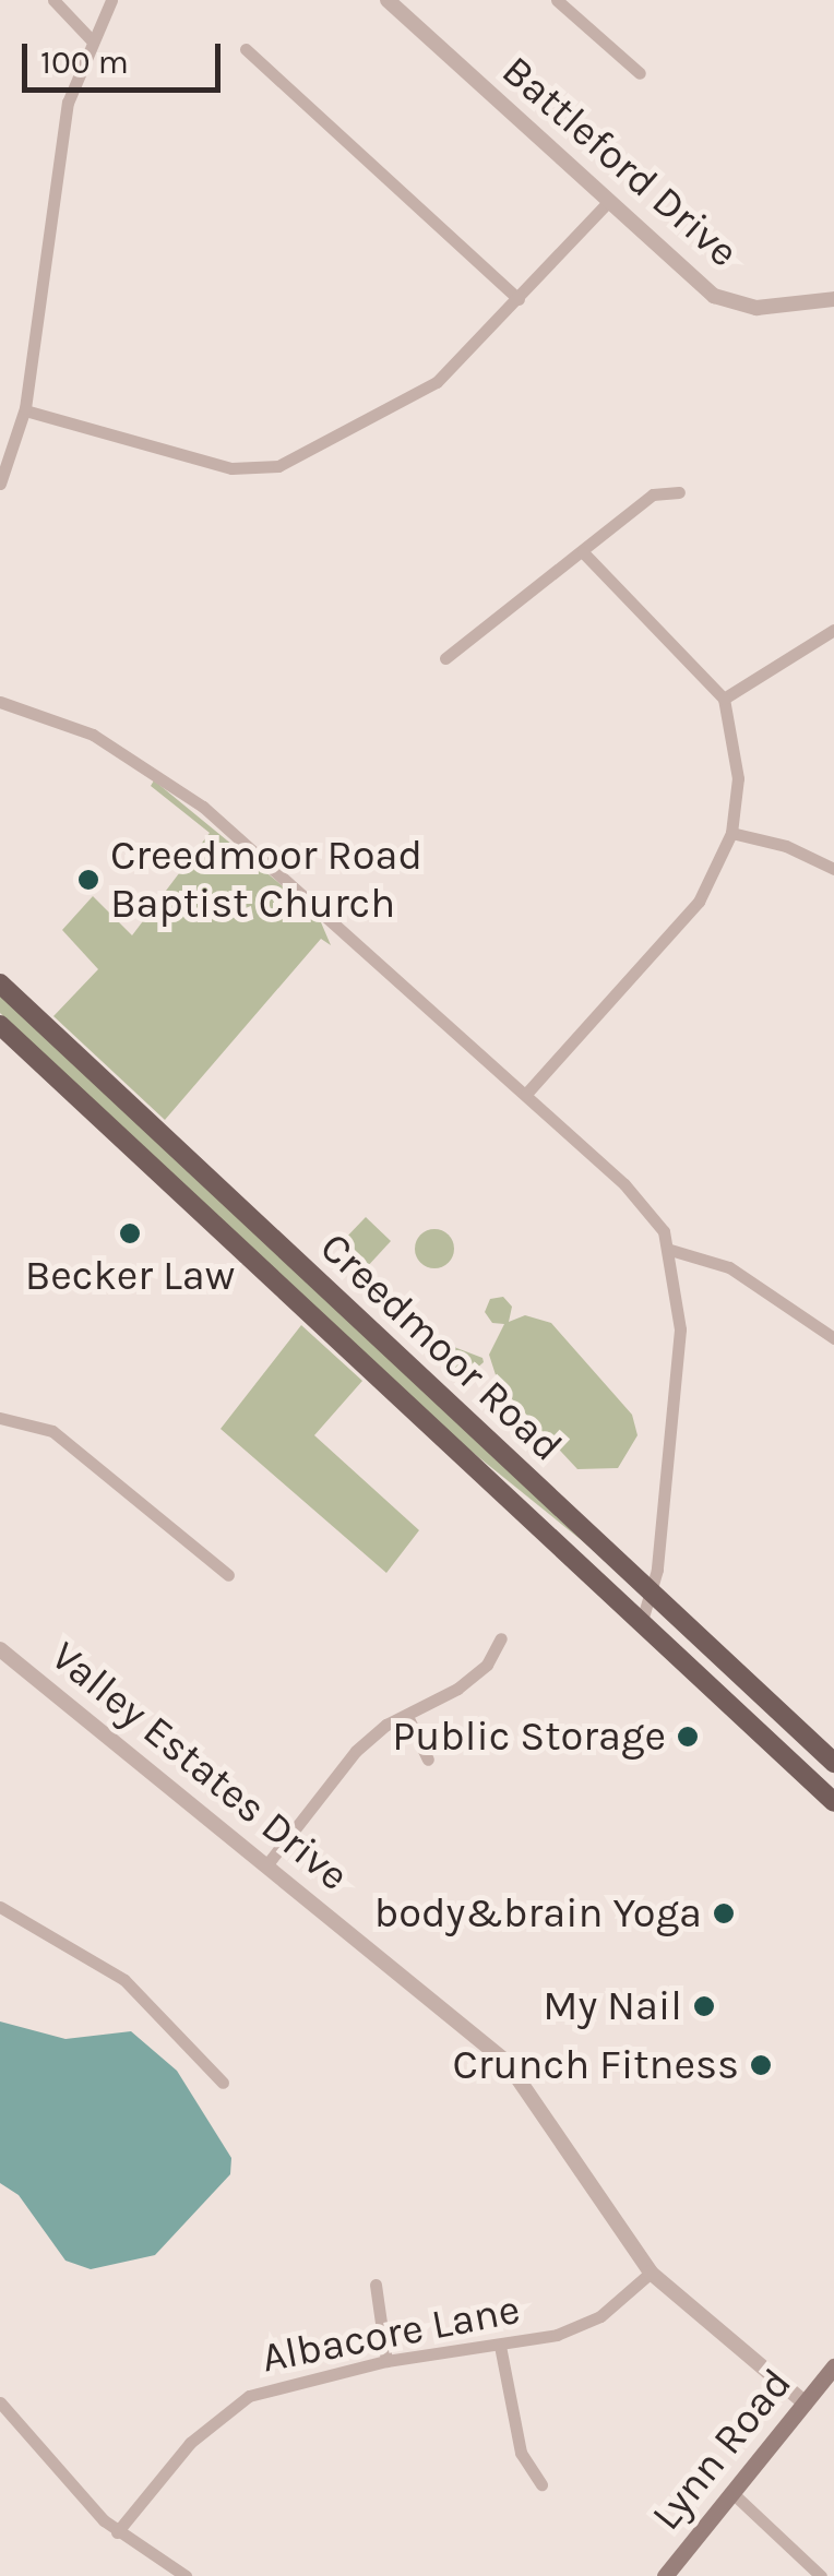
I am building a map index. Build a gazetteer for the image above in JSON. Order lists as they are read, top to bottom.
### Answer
{
  "streets": {
    "main road": ["Creedmoor Road", "Lynn Road"],
    "street": ["Battleford Drive", "Valley Estates Drive", "Albacore Lane"]
  },
  "crossings": [
    ["Valley Estates Drive", "Albacore Lane"],
    ["Valley Estates Drive", "Lynn Road"]
  ],
  "places": [
    "Creedmoor Road Baptist Church",
    "Becker Law",
    "Public Storage",
    "body&brain Yoga",
    "My Nail",
    "Crunch Fitness"
  ],
  "scale_bar": "100 m"
}
